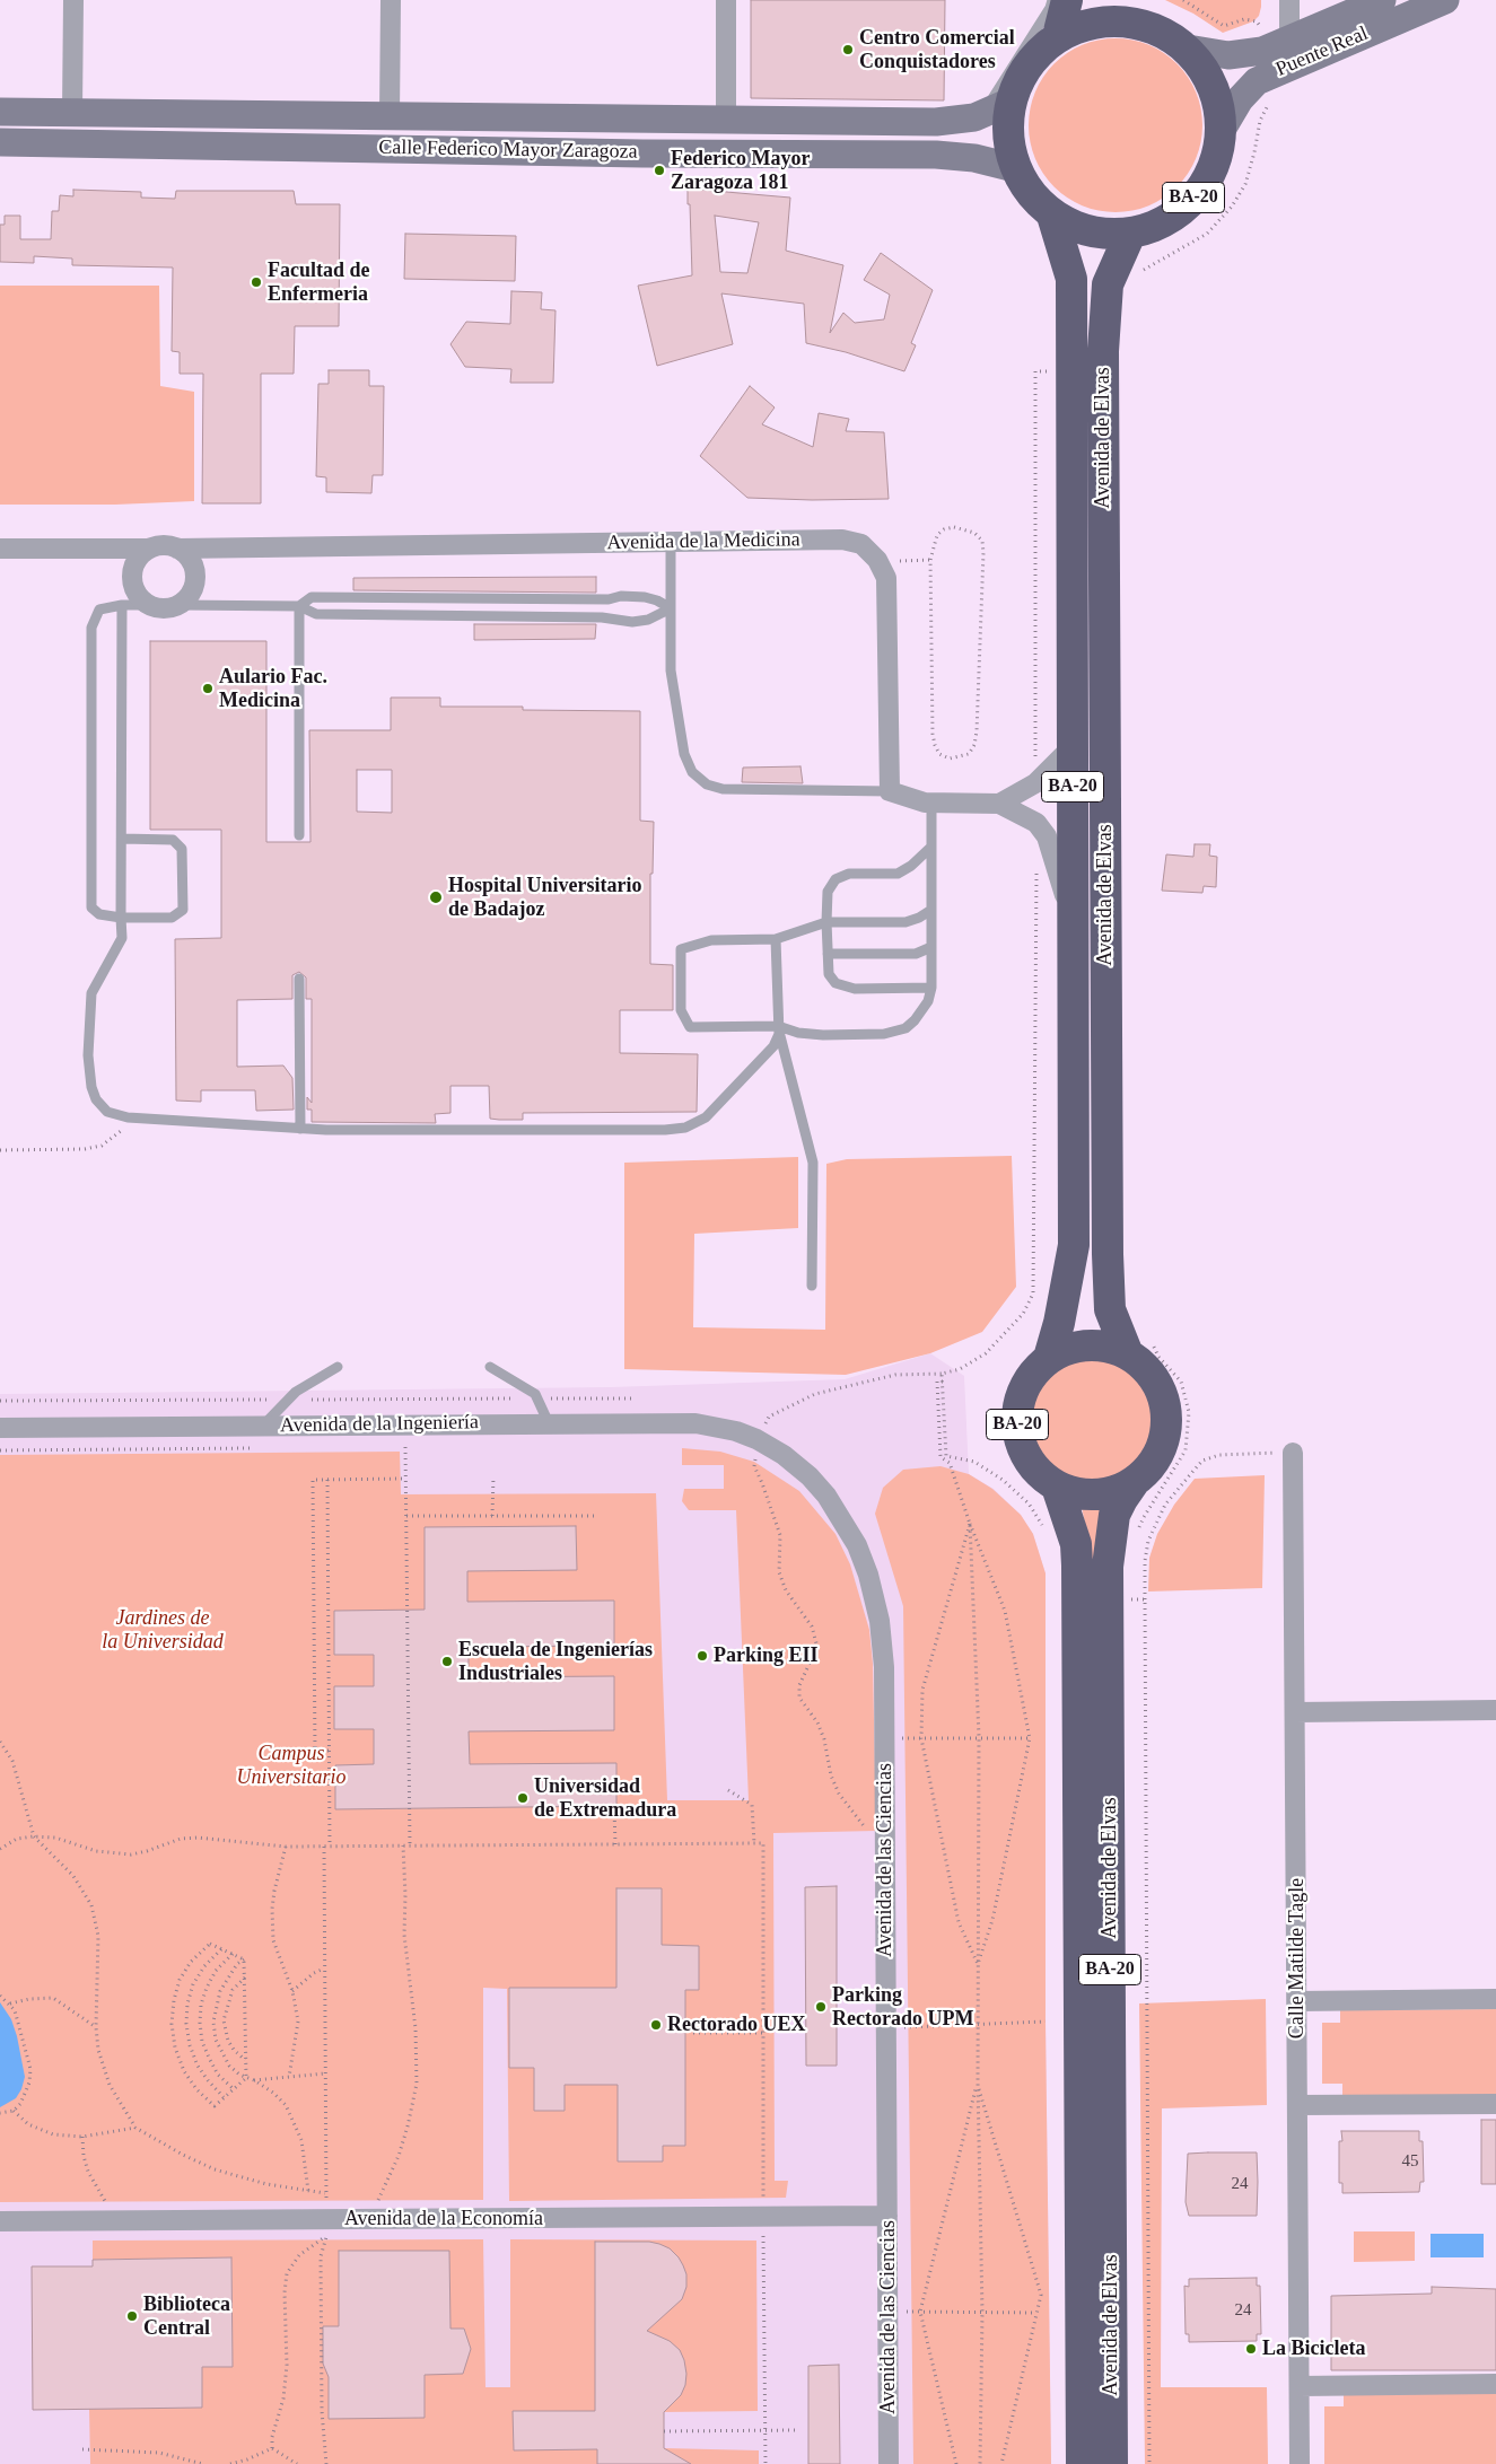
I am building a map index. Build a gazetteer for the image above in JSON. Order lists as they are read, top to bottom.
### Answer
{
  "streets": {
    "highway": ["BA-20", "Avenida de Elvas"],
    "main road": ["Puente Real", "Calle Federico Mayor Zaragoza"],
    "street": [
      "Avenida de la Medicina",
      "Avenida de la Ingeniería",
      "Avenida de las Ciencias",
      "Calle Matilde Tagle",
      "Avenida de la Economía"
    ]
  },
  "crossings": [
    ["Puente Real", "BA-20"],
    ["Calle Federico Mayor Zaragoza", "BA-20"],
    ["BA-20", "Avenida de Elvas"],
    ["Avenida de la Ingeniería", "Avenida de las Ciencias"],
    ["Avenida de las Ciencias", "Avenida de la Economía"]
  ],
  "parks": ["Jardines de la Universidad", "Campus Universitario"],
  "places": [
    "Centro Comercial Conquistadores",
    "Federico Mayor Zaragoza 181",
    "Facultad de Enfermeria",
    "Aulario Fac. Medicina",
    "Hospital Universitario de Badajoz",
    "Parking EII",
    "Escuela de Ingenierías Industriales",
    "Universidad de Extremadura",
    "Parking Rectorado UPM",
    "Rectorado UEX",
    "Biblioteca Central",
    "La Bicicleta"
  ],
  "house_numbers": ["45", "24", "24"]
}
